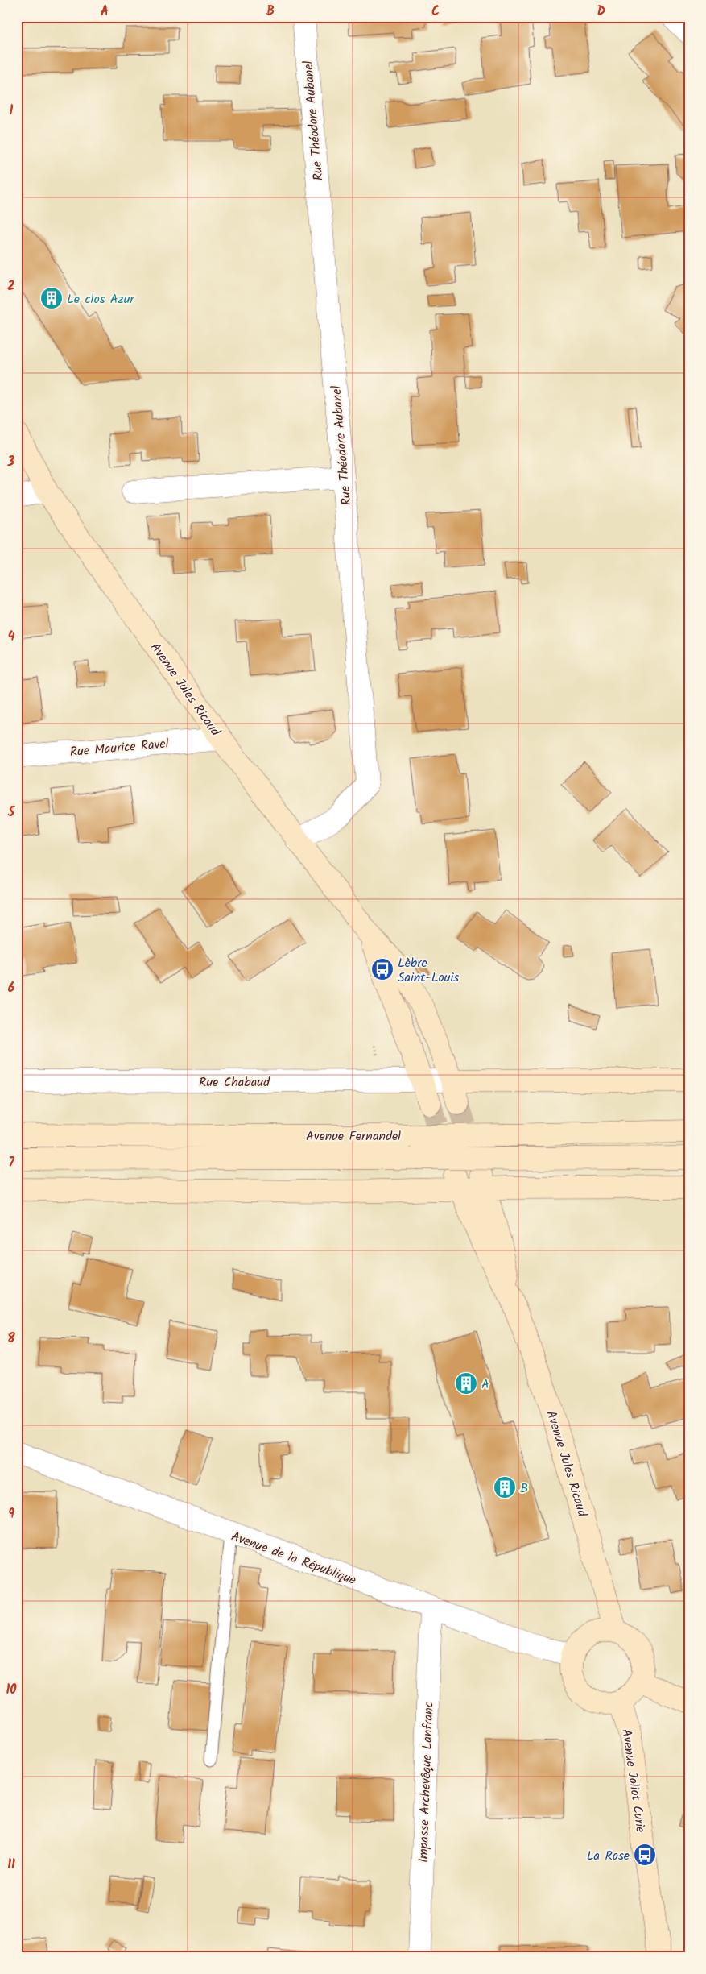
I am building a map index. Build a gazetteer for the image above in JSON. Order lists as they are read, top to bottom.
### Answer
{
  "streets": {
    "main road": ["Avenue Jules Ricaud", "Avenue Fernandel", "Avenue Joliot Curie"],
    "street": [
      "Rue Théodore Aubanel",
      "Rue Maurice Ravel",
      "Rue Chabaud",
      "Avenue de la République",
      "Impasse Archevêque Lanfranc"
    ]
  },
  "crossings": [
    ["Rue Théodore Aubanel", "Avenue Jules Ricaud"],
    ["Avenue Jules Ricaud", "Rue Maurice Ravel"],
    ["Avenue Jules Ricaud", "Rue Chabaud"],
    ["Avenue Jules Ricaud", "Avenue de la République"],
    ["Avenue Jules Ricaud", "Avenue Joliot Curie"],
    ["Avenue de la République", "Avenue Joliot Curie"],
    ["Avenue de la République", "Impasse Archevêque Lanfranc"]
  ],
  "places": {
    "building": ["Le clos Azur", "A", "B"],
    "bus stop": ["Lèbre Saint-Louis", "La Rose"]
  },
  "grid": {
    "columns": [
      "A",
      "B",
      "C",
      "D"
    ],
    "rows": [
      "1",
      "2",
      "3",
      "4",
      "5",
      "6",
      "7",
      "8",
      "9",
      "10",
      "11"
    ]
  }
}
